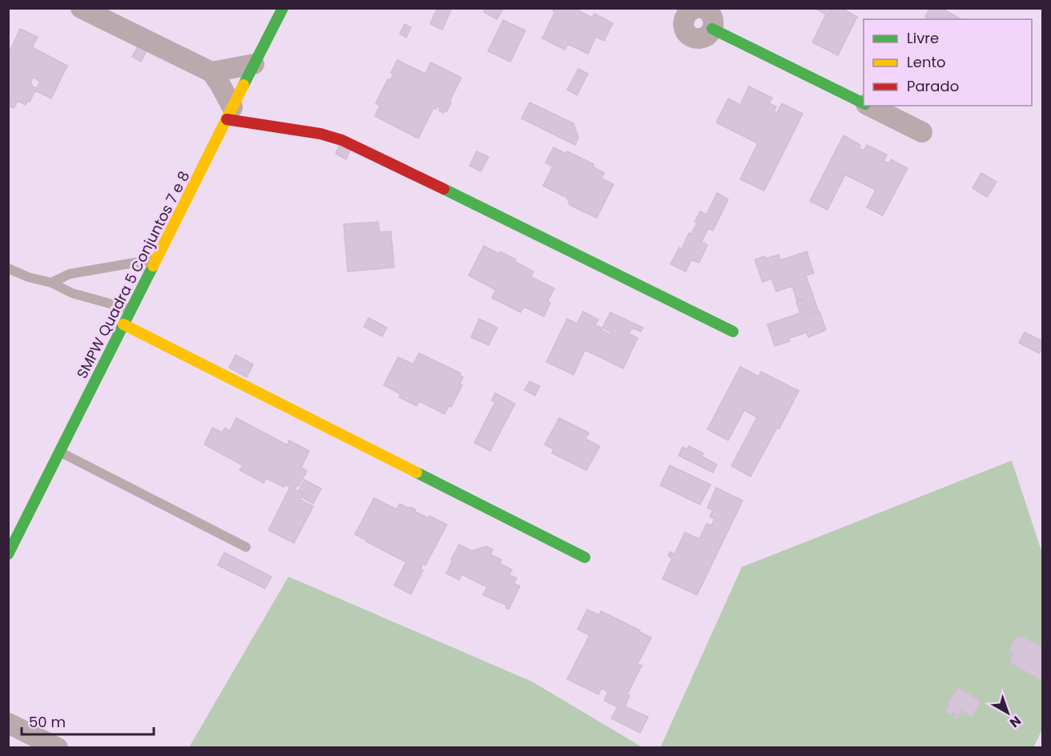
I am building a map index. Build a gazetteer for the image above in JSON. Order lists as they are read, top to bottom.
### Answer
{
  "streets": {
    "street": ["SMPW Quadra 5 Conjuntos 7 e 8"]
  },
  "legend": ["Livre", "Lento", "Parado"],
  "scale_bar": "50 m",
  "north": "bottom right"
}
